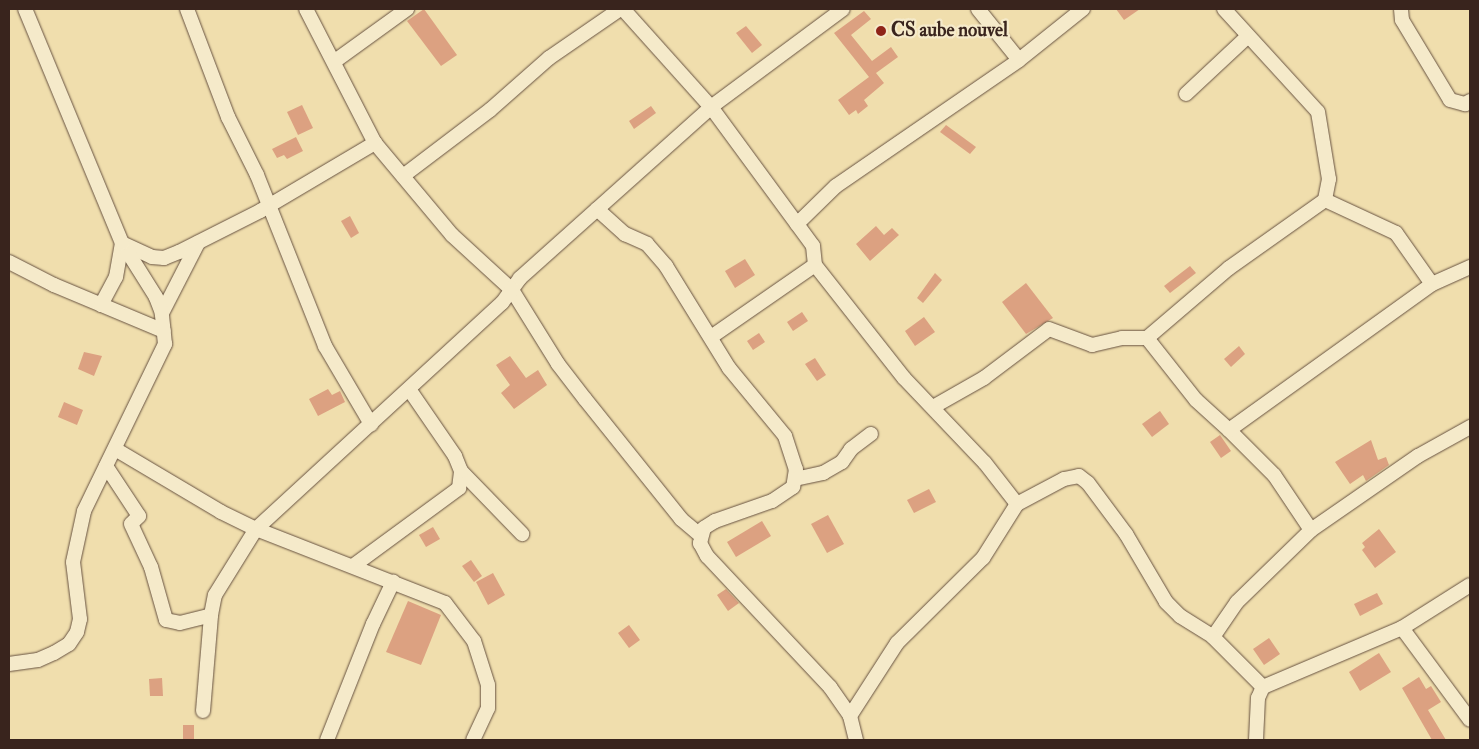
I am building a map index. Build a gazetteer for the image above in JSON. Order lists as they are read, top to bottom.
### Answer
{
  "places": ["CS aube nouvel"]
}
